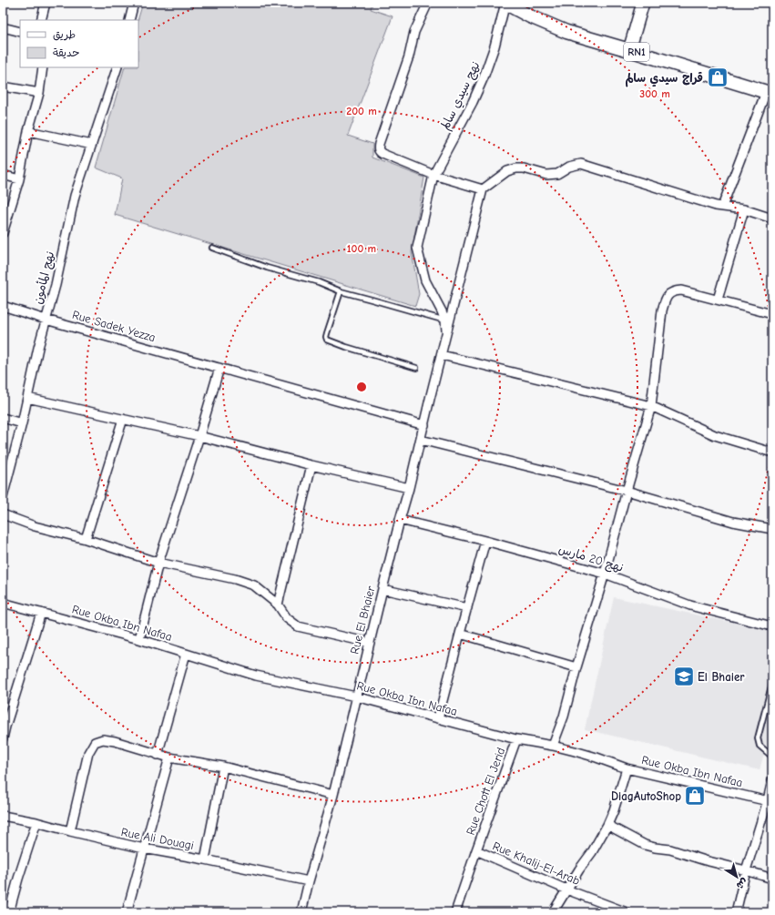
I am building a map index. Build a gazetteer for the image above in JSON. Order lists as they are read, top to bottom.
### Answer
{
  "streets": {
    "main road": ["RN1"],
    "street": [
      "نهج سيدي سالم",
      "نهج المأمون",
      "Rue Sadek Yezza",
      "نهج 20 مارس",
      "Rue El Bhaier",
      "Rue Okba Ibn Nafaa",
      "Rue Chott El Jerid",
      "Rue Ali Douagi",
      "Rue Khalij-El-Arab"
    ]
  },
  "crossings": [
    ["RN1", "نهج سيدي سالم"],
    ["نهج سيدي سالم", "Rue El Bhaier"],
    ["نهج المأمون", "Rue Sadek Yezza"],
    ["Rue Sadek Yezza", "Rue El Bhaier"],
    ["نهج 20 مارس", "Rue El Bhaier"],
    ["Rue El Bhaier", "Rue Okba Ibn Nafaa"],
    ["Rue El Bhaier", "Rue Ali Douagi"],
    ["Rue Okba Ibn Nafaa", "Rue Chott El Jerid"],
    ["Rue Chott El Jerid", "Rue Khalij-El-Arab"]
  ],
  "places": {
    "shop": ["قراج سيدي سالم", "DiagAutoShop"],
    "school or university": ["El Bhaier"]
  },
  "legend": ["طريق", "حديقة"],
  "north": "bottom right",
  "rings": ["300 m", "200 m", "100 m"]
}
